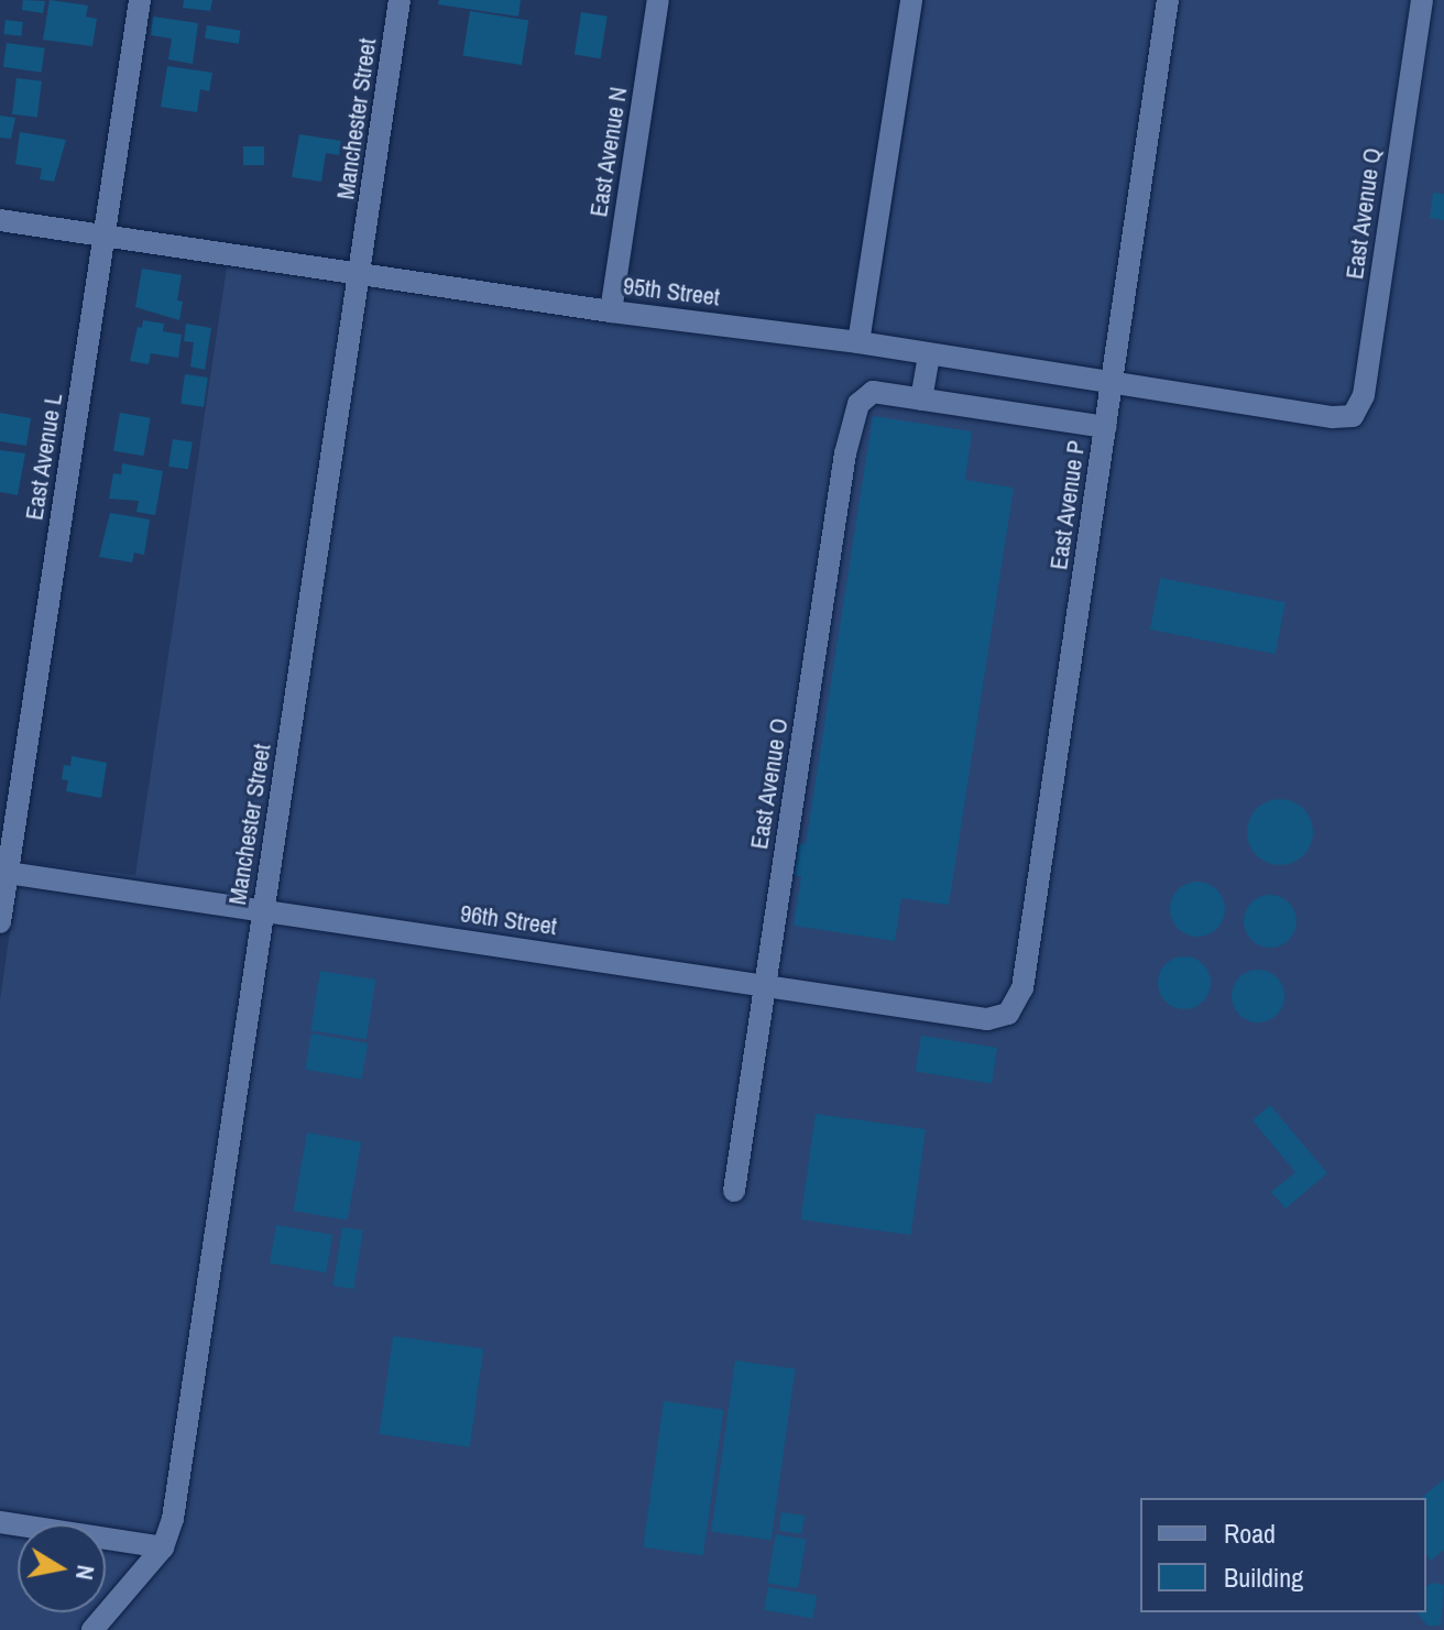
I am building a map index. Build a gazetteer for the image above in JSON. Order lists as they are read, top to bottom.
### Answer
{
  "streets": {
    "street": [
      "Manchester Street",
      "East Avenue N",
      "East Avenue Q",
      "95th Street",
      "East Avenue L",
      "East Avenue P",
      "East Avenue O",
      "96th Street"
    ]
  },
  "crossings": [
    ["Manchester Street", "95th Street"],
    ["Manchester Street", "96th Street"],
    ["East Avenue N", "95th Street"],
    ["East Avenue Q", "95th Street"],
    ["95th Street", "East Avenue L"],
    ["95th Street", "East Avenue P"],
    ["East Avenue L", "96th Street"],
    ["East Avenue P", "96th Street"],
    ["East Avenue O", "96th Street"]
  ],
  "legend": ["Road", "Building"],
  "north": "right"
}
